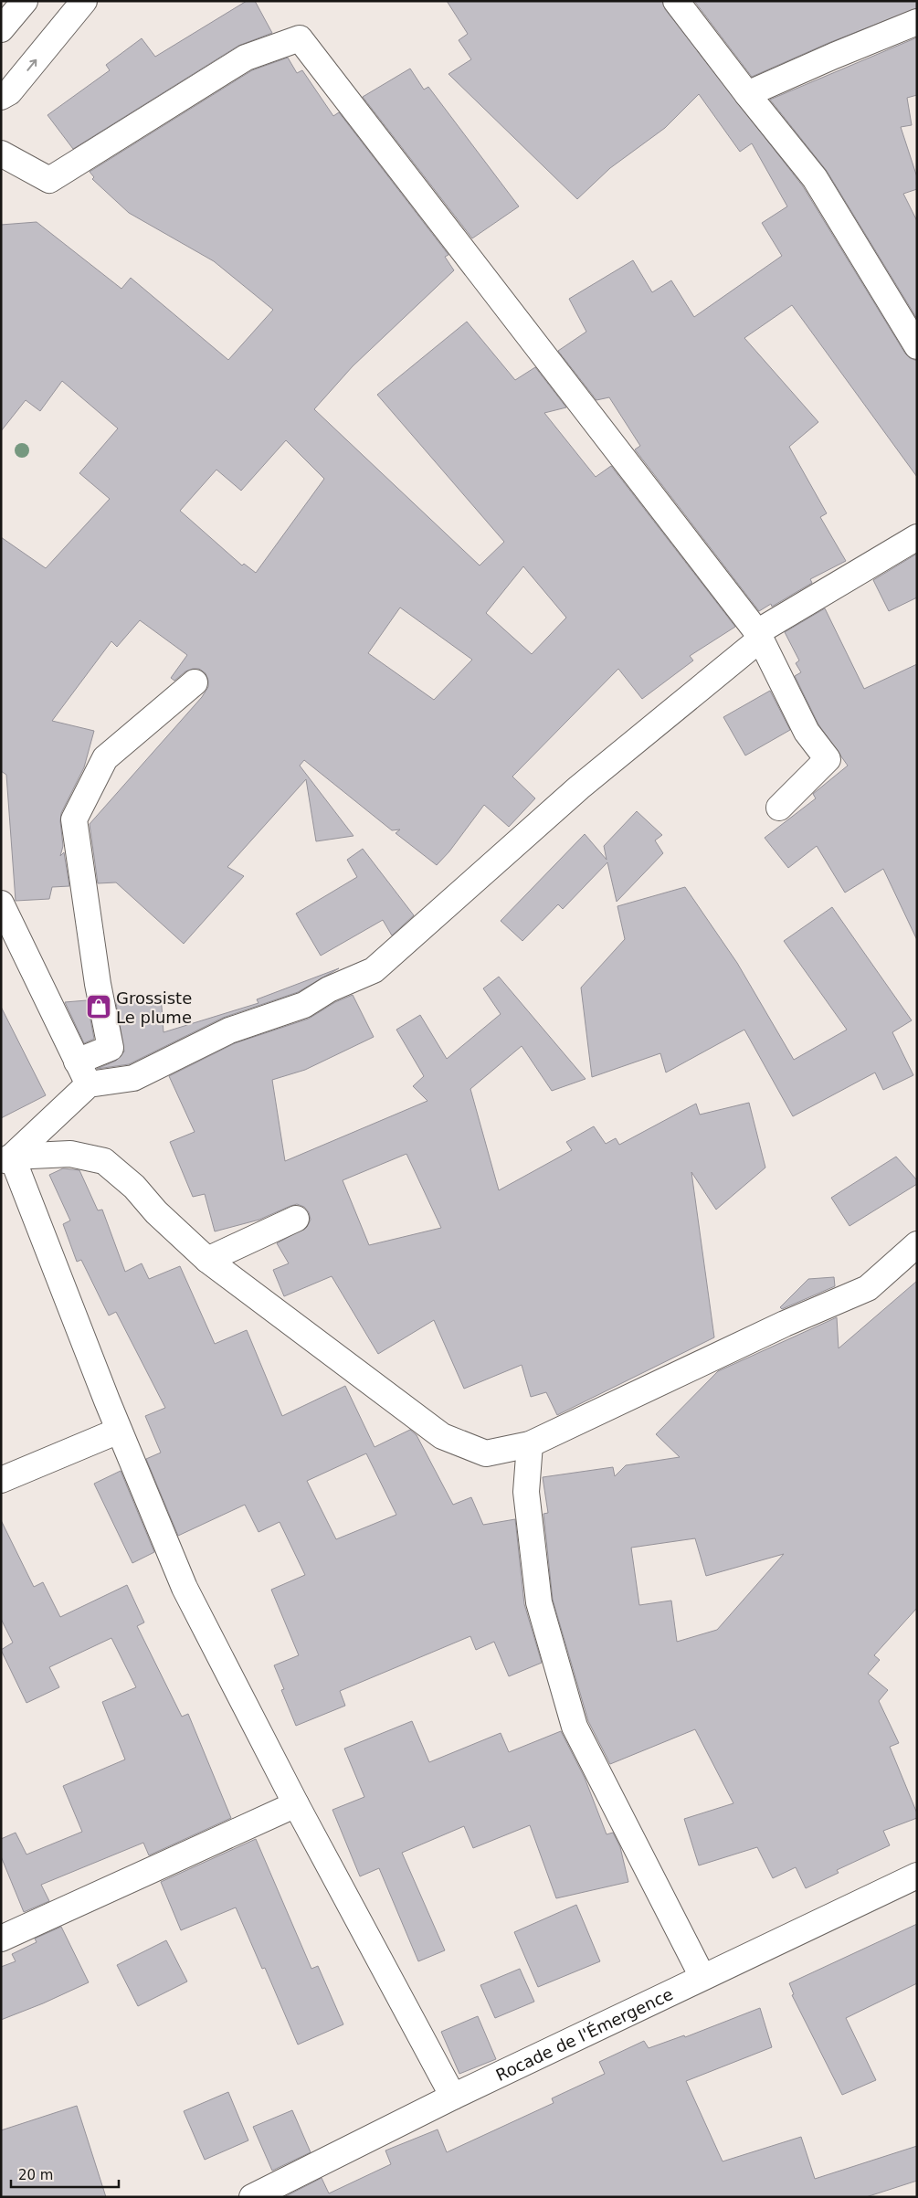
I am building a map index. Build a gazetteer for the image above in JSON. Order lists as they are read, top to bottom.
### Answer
{
  "streets": {
    "street": ["Rocade de l'Émergence"]
  },
  "places": {
    "shop": ["Grossiste Le plume"]
  },
  "scale_bar": "20 m"
}
